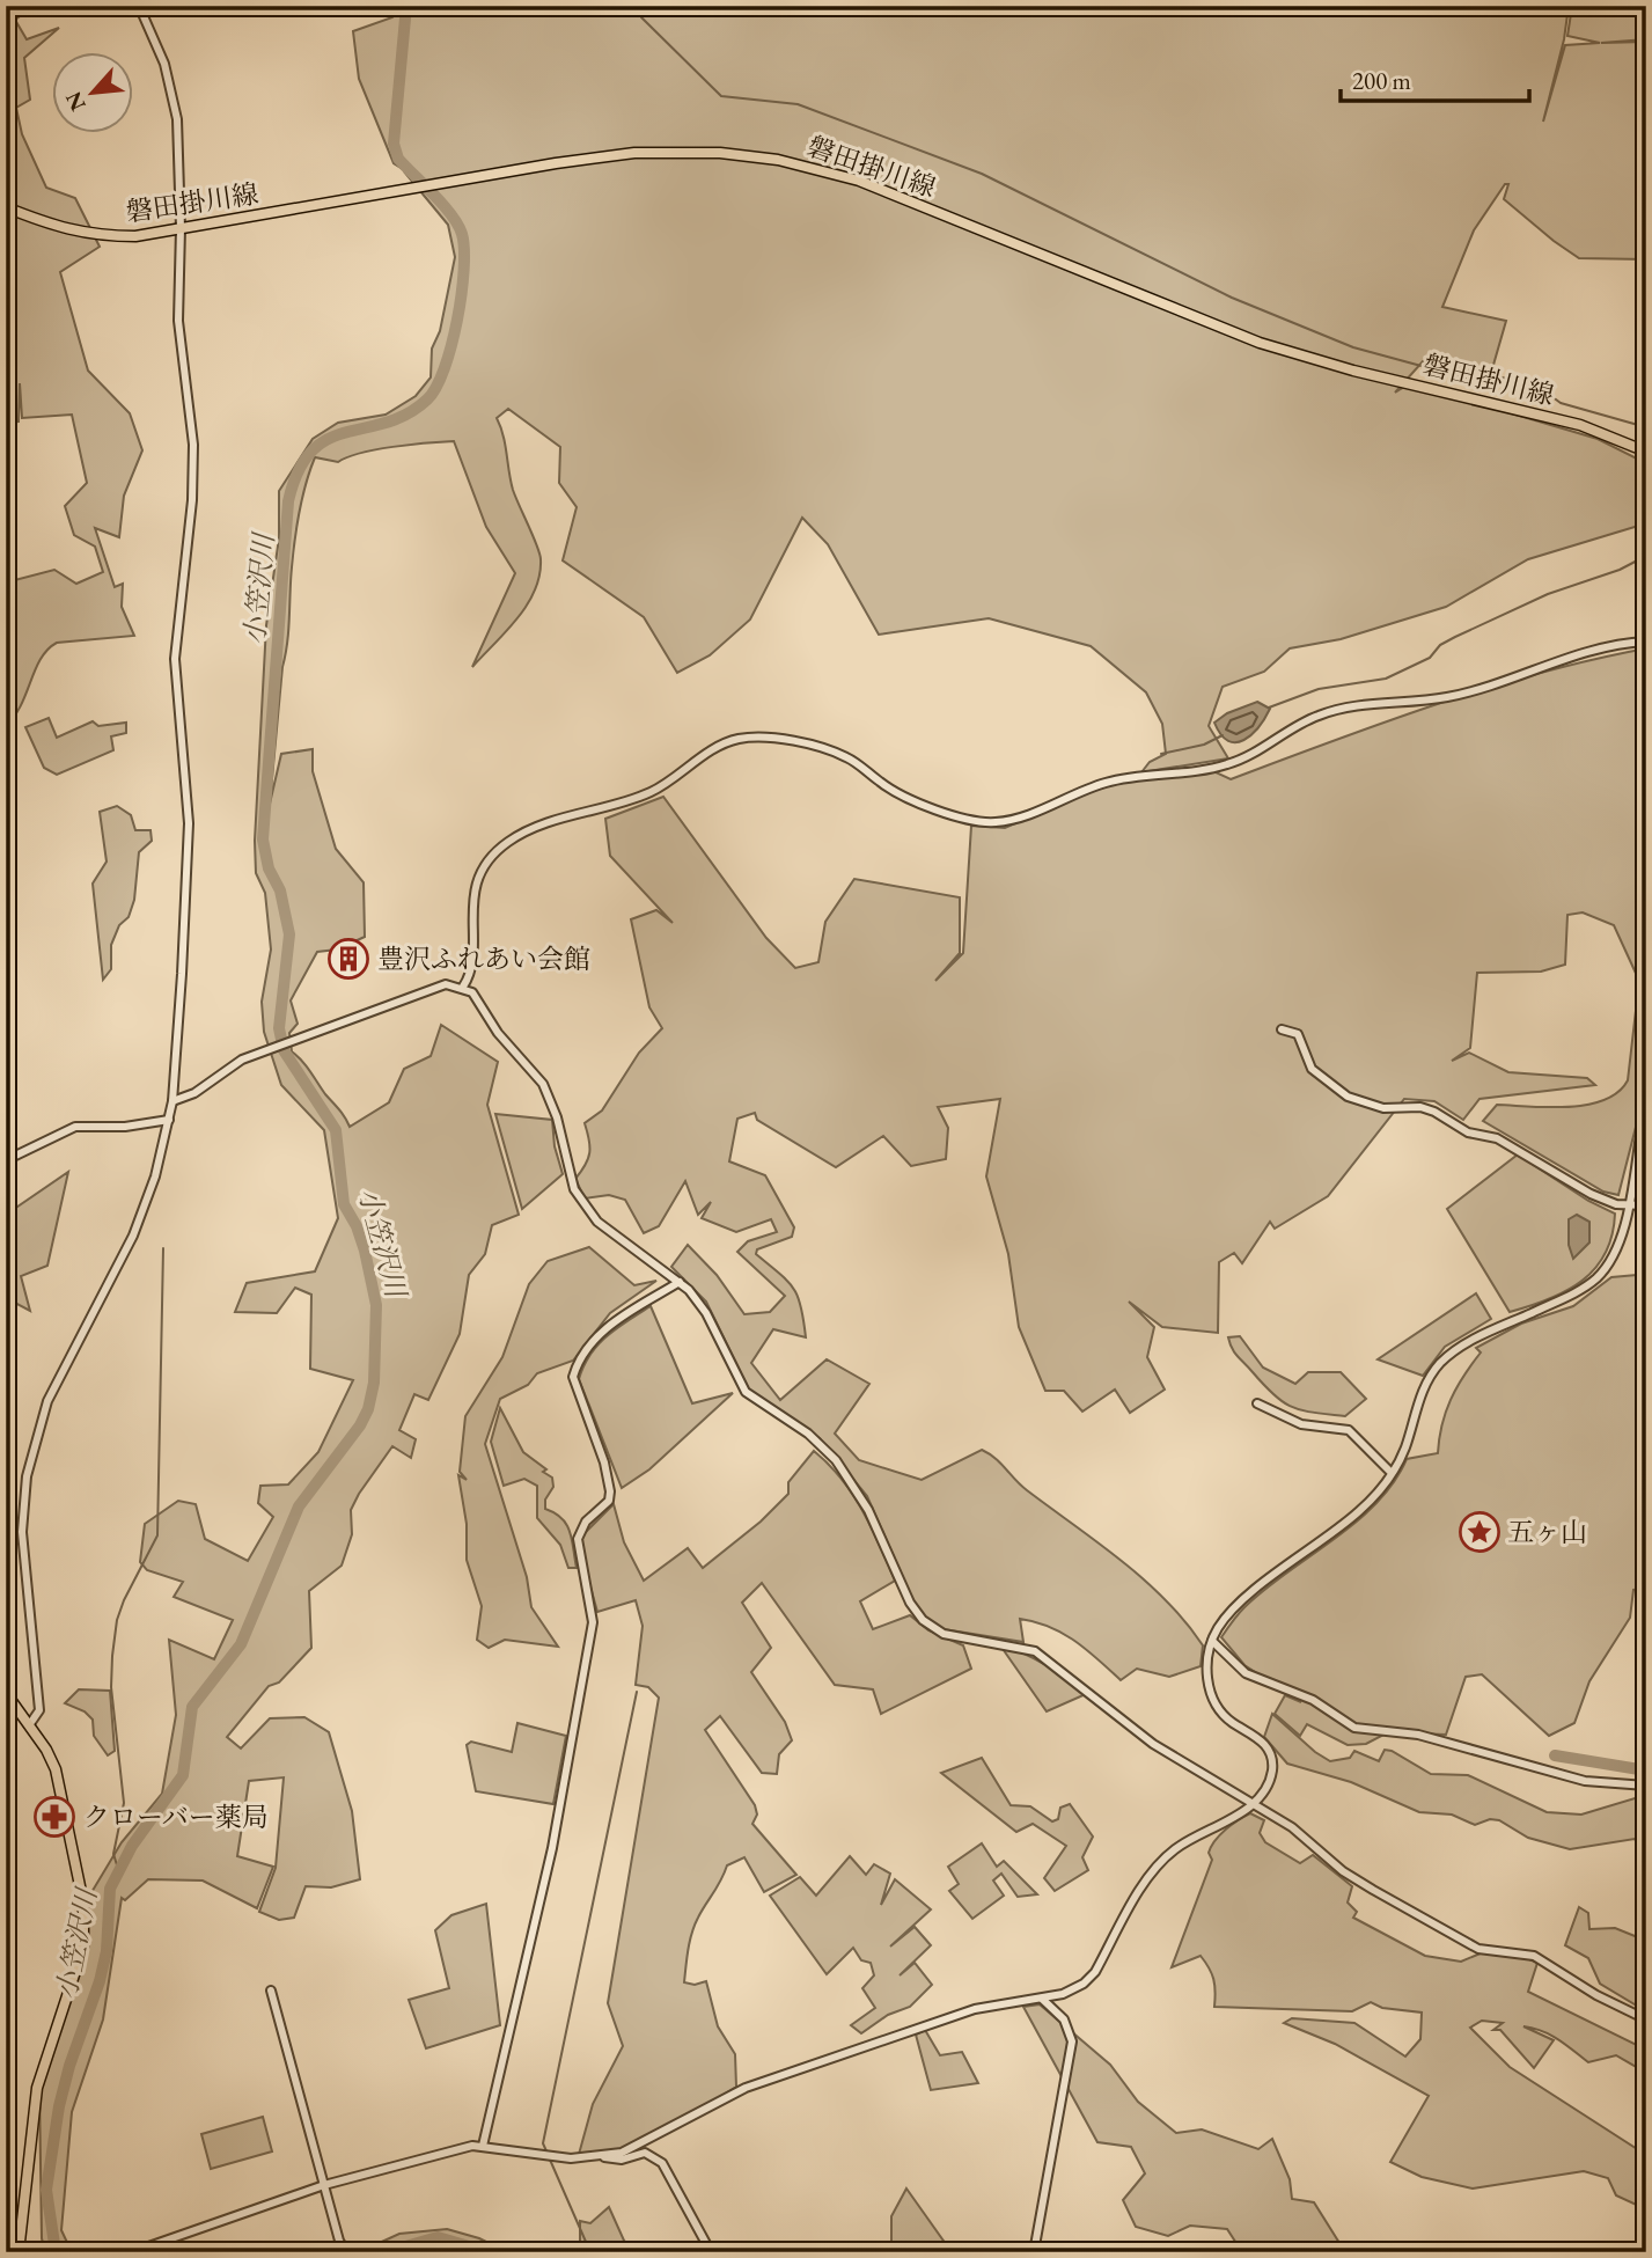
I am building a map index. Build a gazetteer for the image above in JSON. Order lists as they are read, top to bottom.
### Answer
{
  "streets": {
    "main road": ["磐田掛川線"]
  },
  "water": ["小笠沢川"],
  "places": {
    "building": ["豊沢ふれあい会館"],
    "place": ["五ヶ山"],
    "pharmacy": ["クローバー薬局"]
  },
  "scale_bar": "200 m",
  "north": "bottom left"
}
